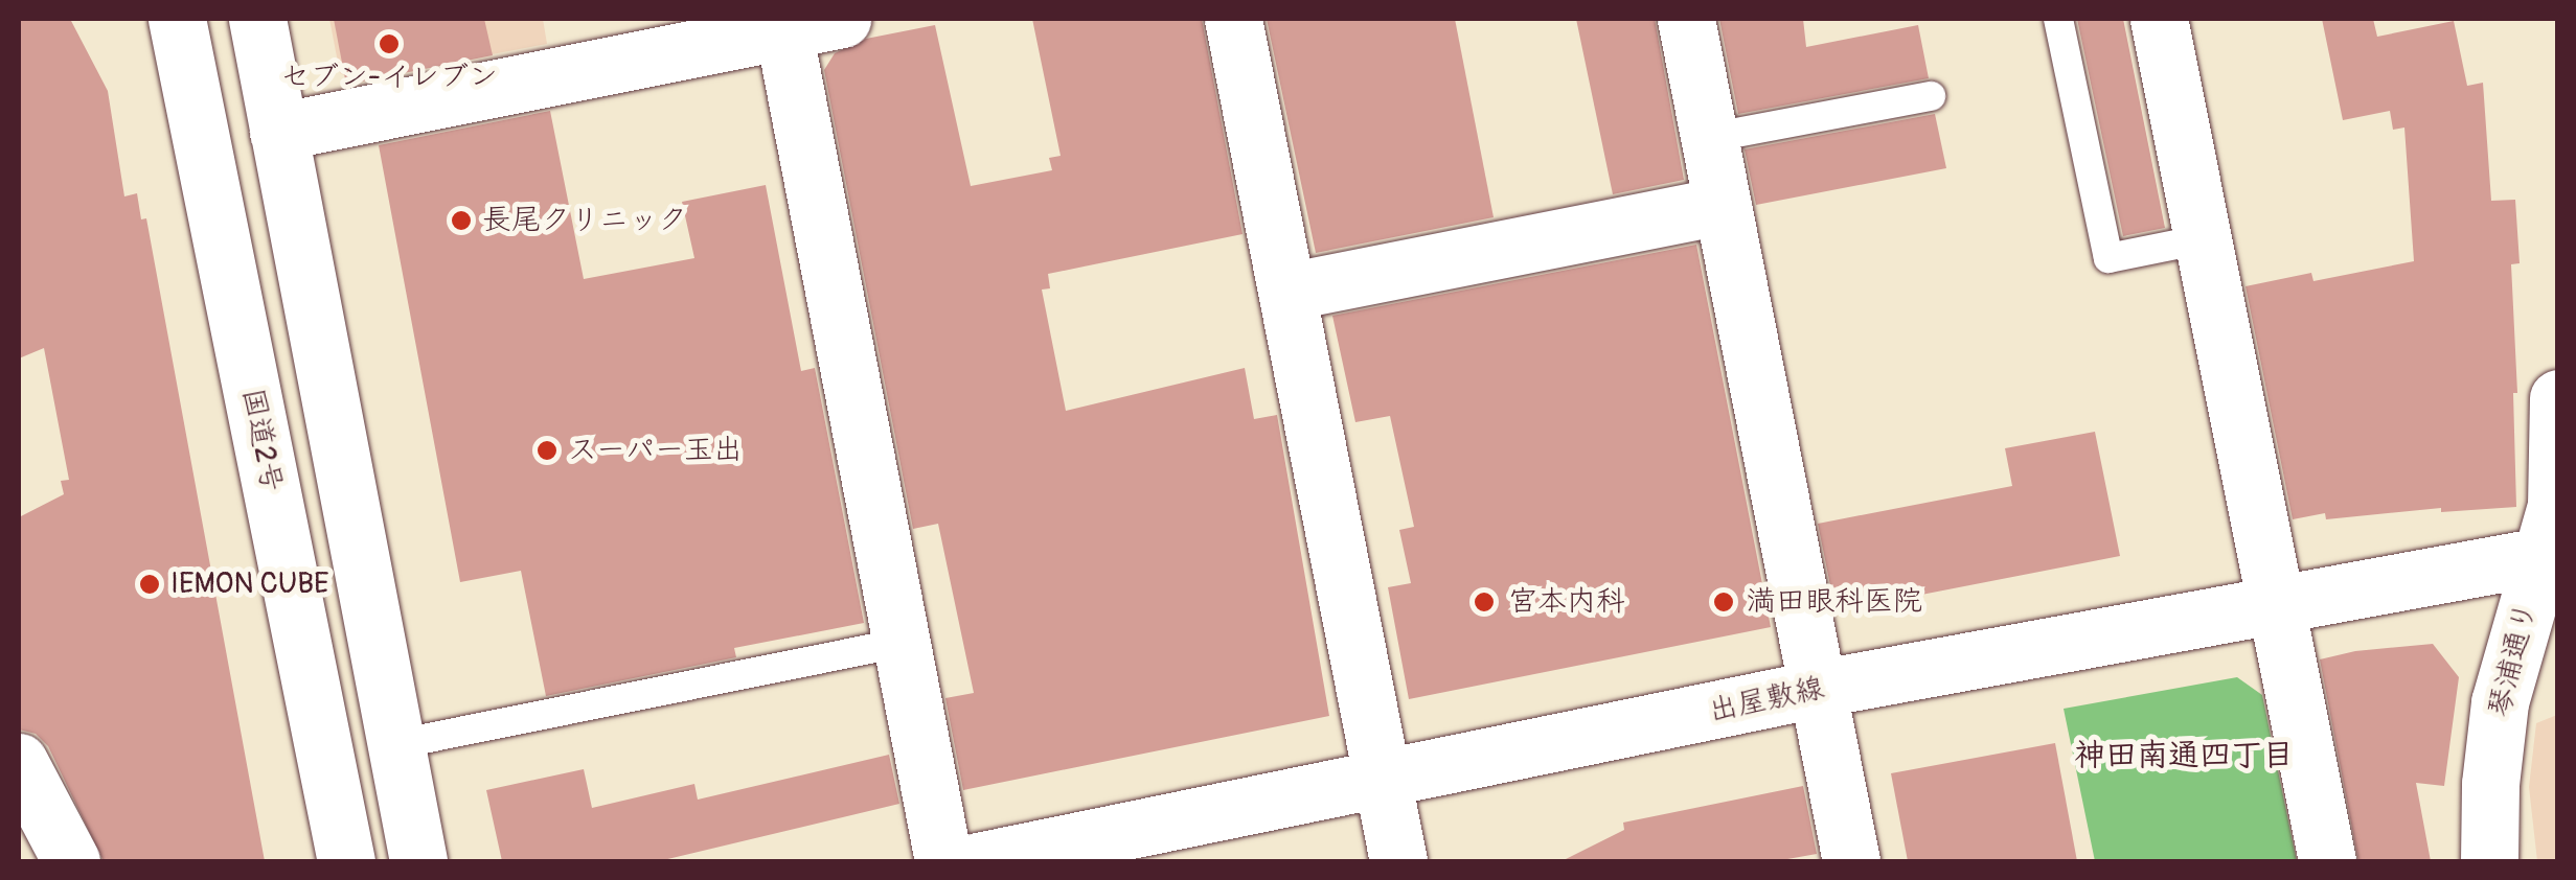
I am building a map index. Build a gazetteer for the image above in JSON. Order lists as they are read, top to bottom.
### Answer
{
  "streets": {
    "main road": ["国道2号", "琴浦通り", "出屋敷線"]
  },
  "crossings": [
    ["琴浦通り", "出屋敷線"]
  ],
  "districts": ["神田南通四丁目"],
  "places": [
    "セブン-イレブン",
    "長尾クリニック",
    "スーパー玉出",
    "IEMON CUBE",
    "宮本内科",
    "満田眼科医院"
  ]
}
